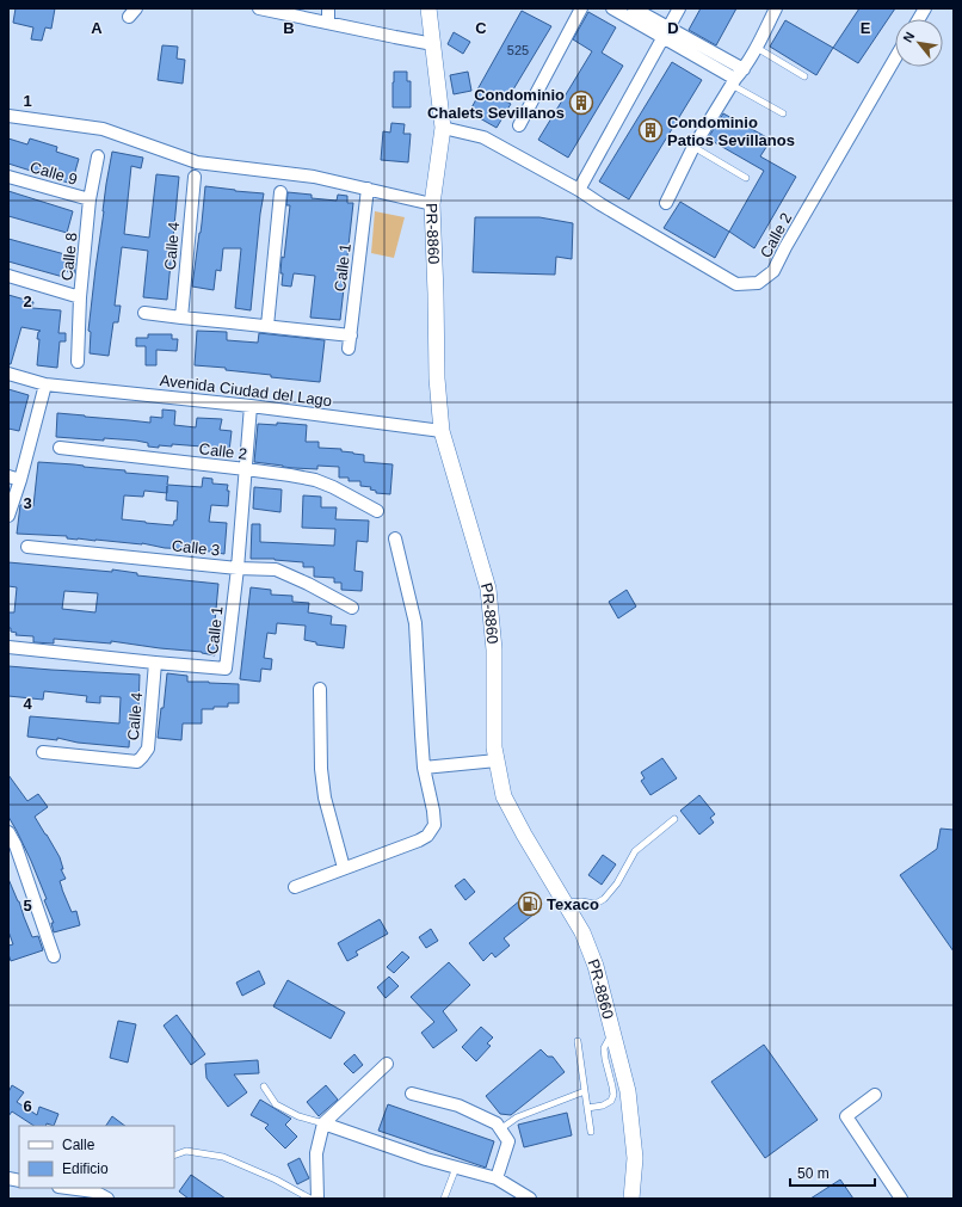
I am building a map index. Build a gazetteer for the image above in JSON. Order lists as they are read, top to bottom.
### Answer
{
  "streets": {
    "street": [
      "Calle 9",
      "PR-8860",
      "Calle 2",
      "Calle 4",
      "Calle 8",
      "Calle 1",
      "Avenida Ciudad del Lago",
      "Calle 3"
    ]
  },
  "crossings": [
    ["Calle 9", "Calle 8"],
    ["PR-8860", "Calle 2"],
    ["PR-8860", "Avenida Ciudad del Lago"],
    ["Calle 2", "Calle 1"],
    ["Calle 4", "Calle 1"],
    ["Calle 1", "Avenida Ciudad del Lago"],
    ["Calle 1", "Calle 3"]
  ],
  "places": {
    "building": ["Condominio Chalets Sevillanos", "Condominio Patios Sevillanos"],
    "fuel station": ["Texaco"]
  },
  "house_numbers": ["525"],
  "legend": ["Calle", "Edificio"],
  "scale_bar": "50 m",
  "north": "top left",
  "grid": {
    "columns": [
      "A",
      "B",
      "C",
      "D",
      "E"
    ],
    "rows": [
      "1",
      "2",
      "3",
      "4",
      "5",
      "6"
    ]
  }
}
